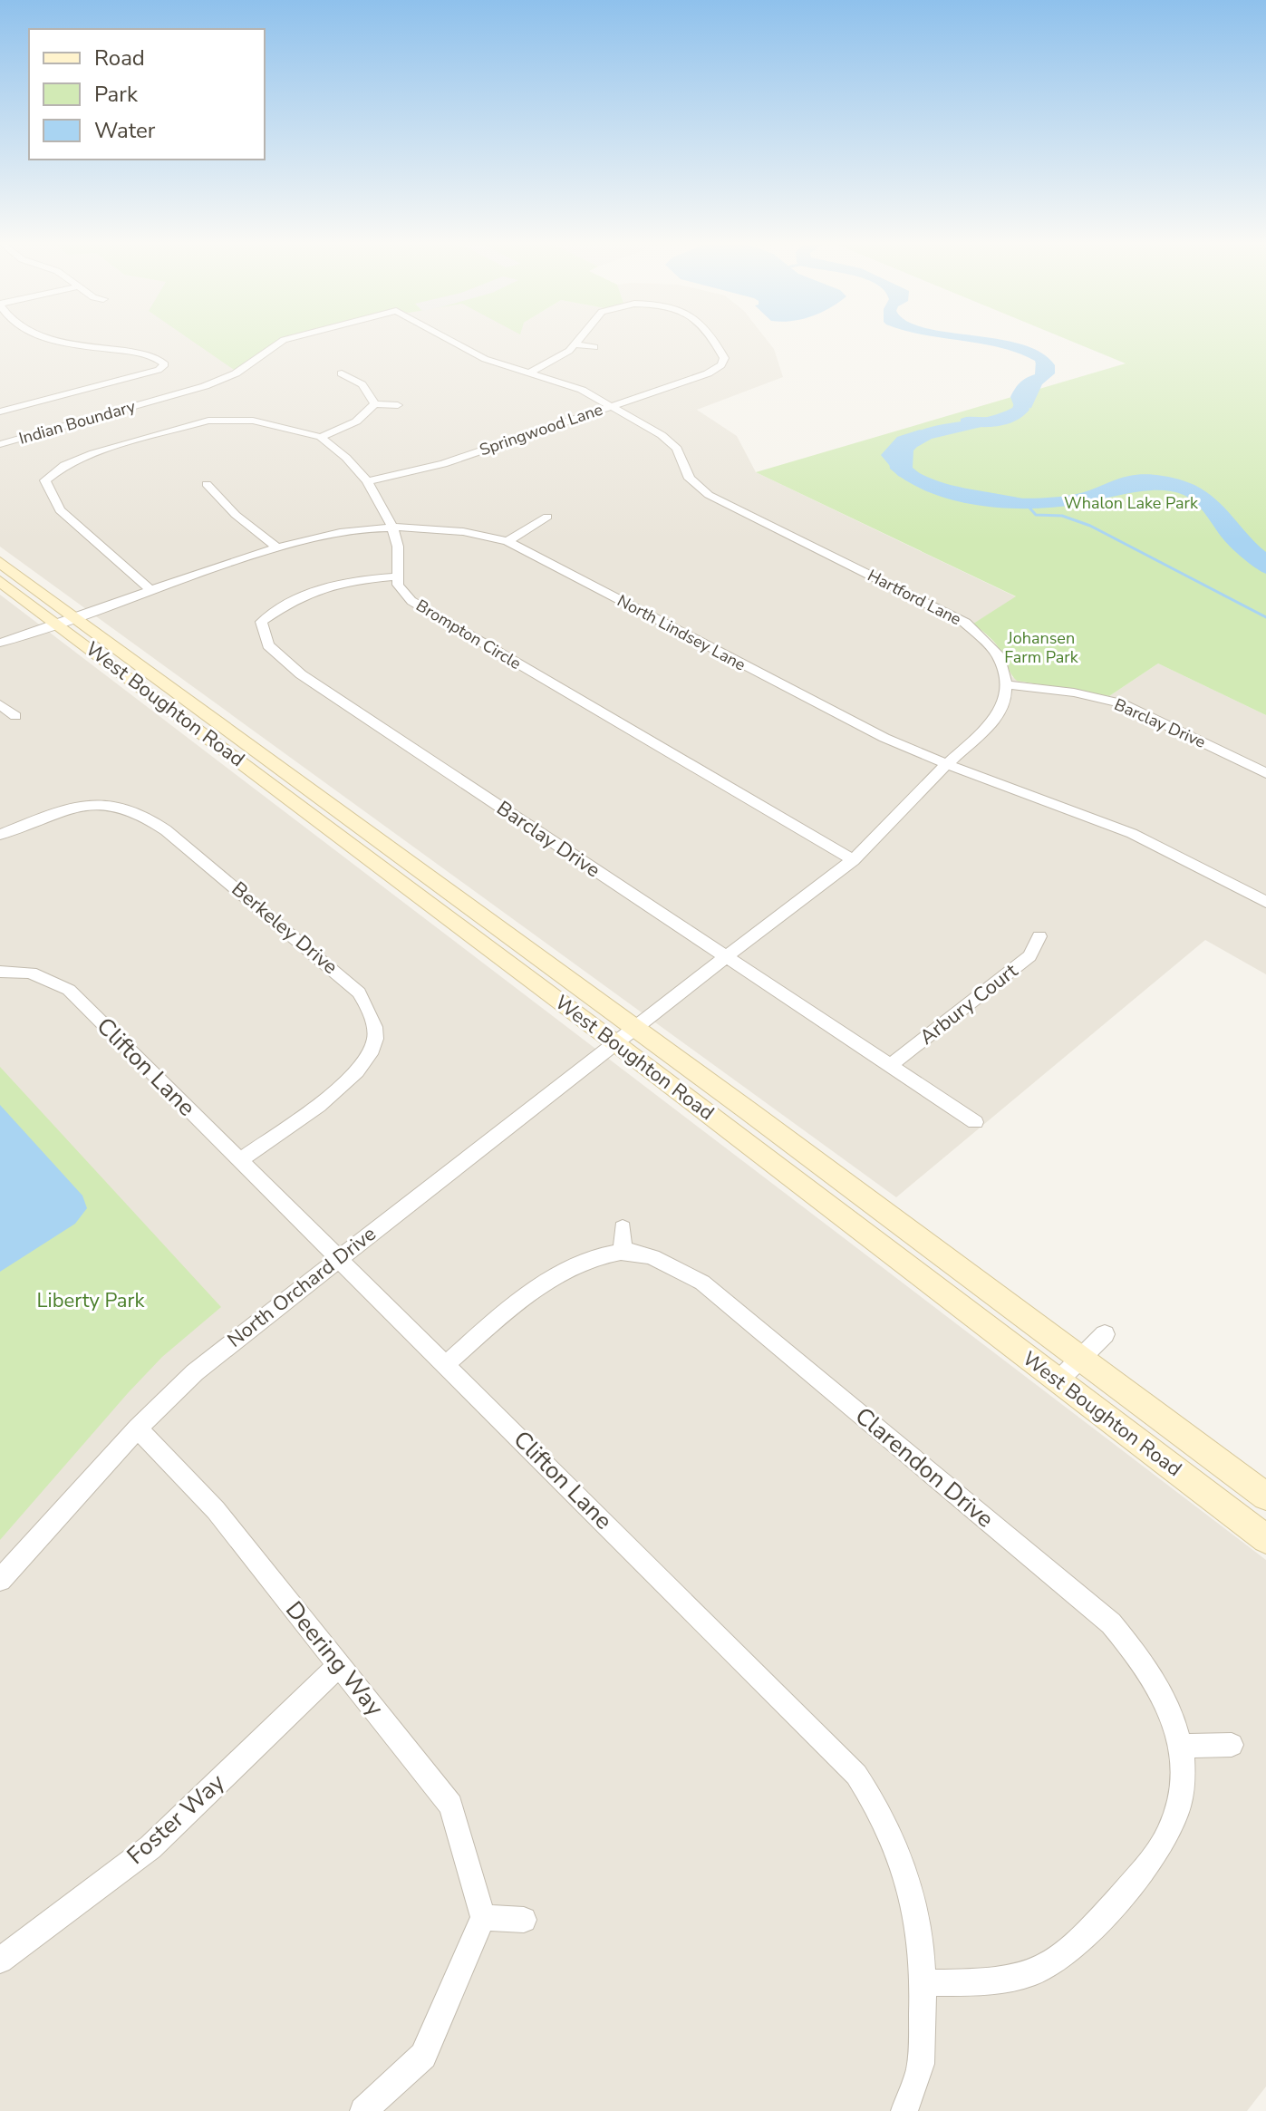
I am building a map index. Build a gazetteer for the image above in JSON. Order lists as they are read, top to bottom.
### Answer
{
  "streets": {
    "main road": ["West Boughton Road"],
    "street": [
      "Indian Boundary",
      "Springwood Lane",
      "Hartford Lane",
      "North Lindsey Lane",
      "Brompton Circle",
      "Barclay Drive",
      "Berkeley Drive",
      "Arbury Court",
      "Clifton Lane",
      "North Orchard Drive",
      "Clarendon Drive",
      "Deering Way",
      "Foster Way"
    ]
  },
  "crossings": [
    ["Springwood Lane", "Hartford Lane"],
    ["Hartford Lane", "Barclay Drive"],
    ["North Lindsey Lane", "West Boughton Road"],
    ["Brompton Circle", "Barclay Drive"],
    ["West Boughton Road", "North Orchard Drive"],
    ["Barclay Drive", "Arbury Court"],
    ["Berkeley Drive", "Clifton Lane"],
    ["Clifton Lane", "North Orchard Drive"],
    ["Clifton Lane", "Clarendon Drive"],
    ["North Orchard Drive", "Deering Way"],
    ["Deering Way", "Foster Way"]
  ],
  "parks": ["Whalon Lake Park", "Johansen Farm Park", "Liberty Park"],
  "legend": ["Road", "Park", "Water"]
}
